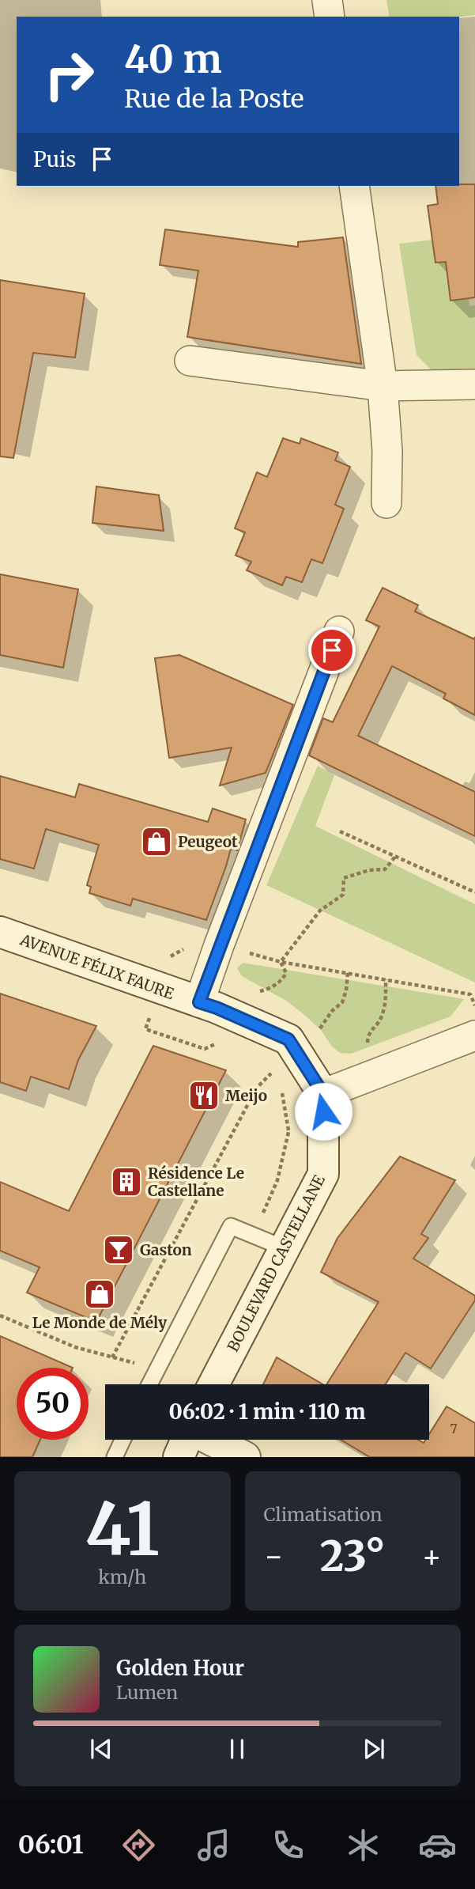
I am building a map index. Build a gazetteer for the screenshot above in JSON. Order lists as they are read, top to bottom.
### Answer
{
  "streets": {
    "main road": ["AVENUE FÉLIX FAURE", "BOULEVARD CASTELLANE"]
  },
  "crossings": [
    ["AVENUE FÉLIX FAURE", "BOULEVARD CASTELLANE"]
  ],
  "places": {
    "shop": ["Peugeot", "Le Monde de Mély"],
    "restaurant": ["Meijo"],
    "building": ["Résidence Le Castellane"],
    "bar": ["Gaston"]
  },
  "house_numbers": ["7"],
  "page": {
    "turn": ["40 m", "Rue de la Poste"],
    "then": "Puis",
    "limit": "50",
    "trip": "06:02 · 1 min · 110 m",
    "tile": [
      ["41", "km/h"],
      "Climatisation"
    ],
    "heat": ["−", "23°", "+"],
    "song": ["Golden Hour", "Lumen"],
    "tabs": "06:01"
  }
}
